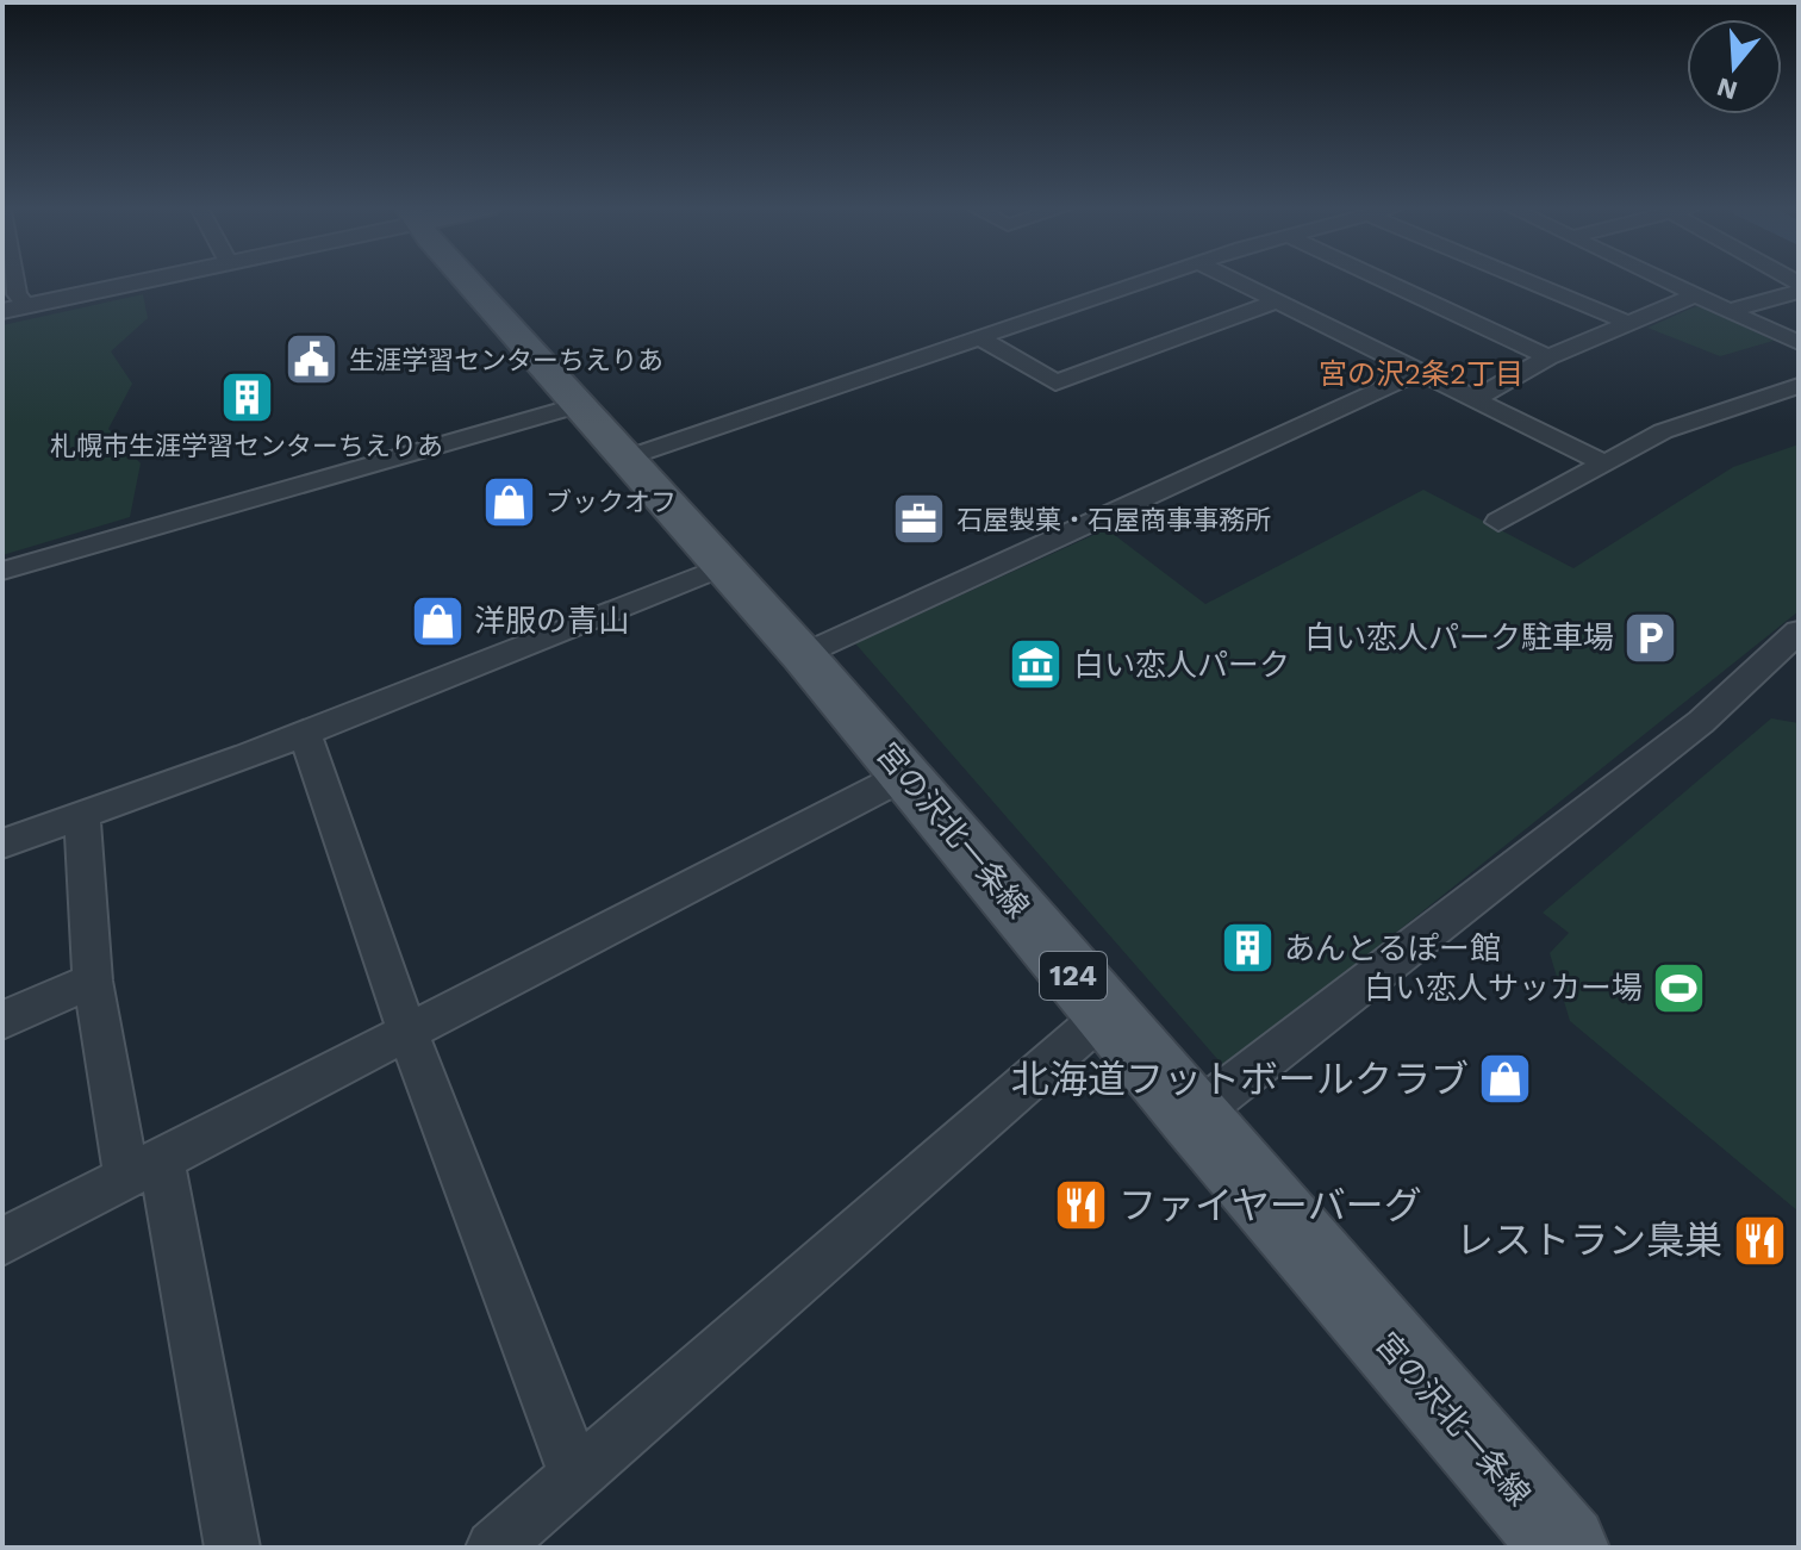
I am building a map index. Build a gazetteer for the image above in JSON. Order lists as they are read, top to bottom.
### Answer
{
  "streets": {
    "main road": ["宮の沢北一条線", "124"]
  },
  "districts": ["宮の沢2条2丁目"],
  "places": {
    "public building": ["生涯学習センターちえりあ"],
    "building": ["札幌市生涯学習センターちえりあ", "あんとるぽー館"],
    "shop": ["ブックオフ", "洋服の青山", "北海道フットボールクラブ"],
    "office": ["石屋製菓・石屋商事事務所"],
    "parking": ["白い恋人パーク駐車場"],
    "museum": ["白い恋人パーク"],
    "sports": ["白い恋人サッカー場"],
    "restaurant": ["ファイヤーバーグ", "レストラン梟巣"]
  },
  "north": "bottom"
}
